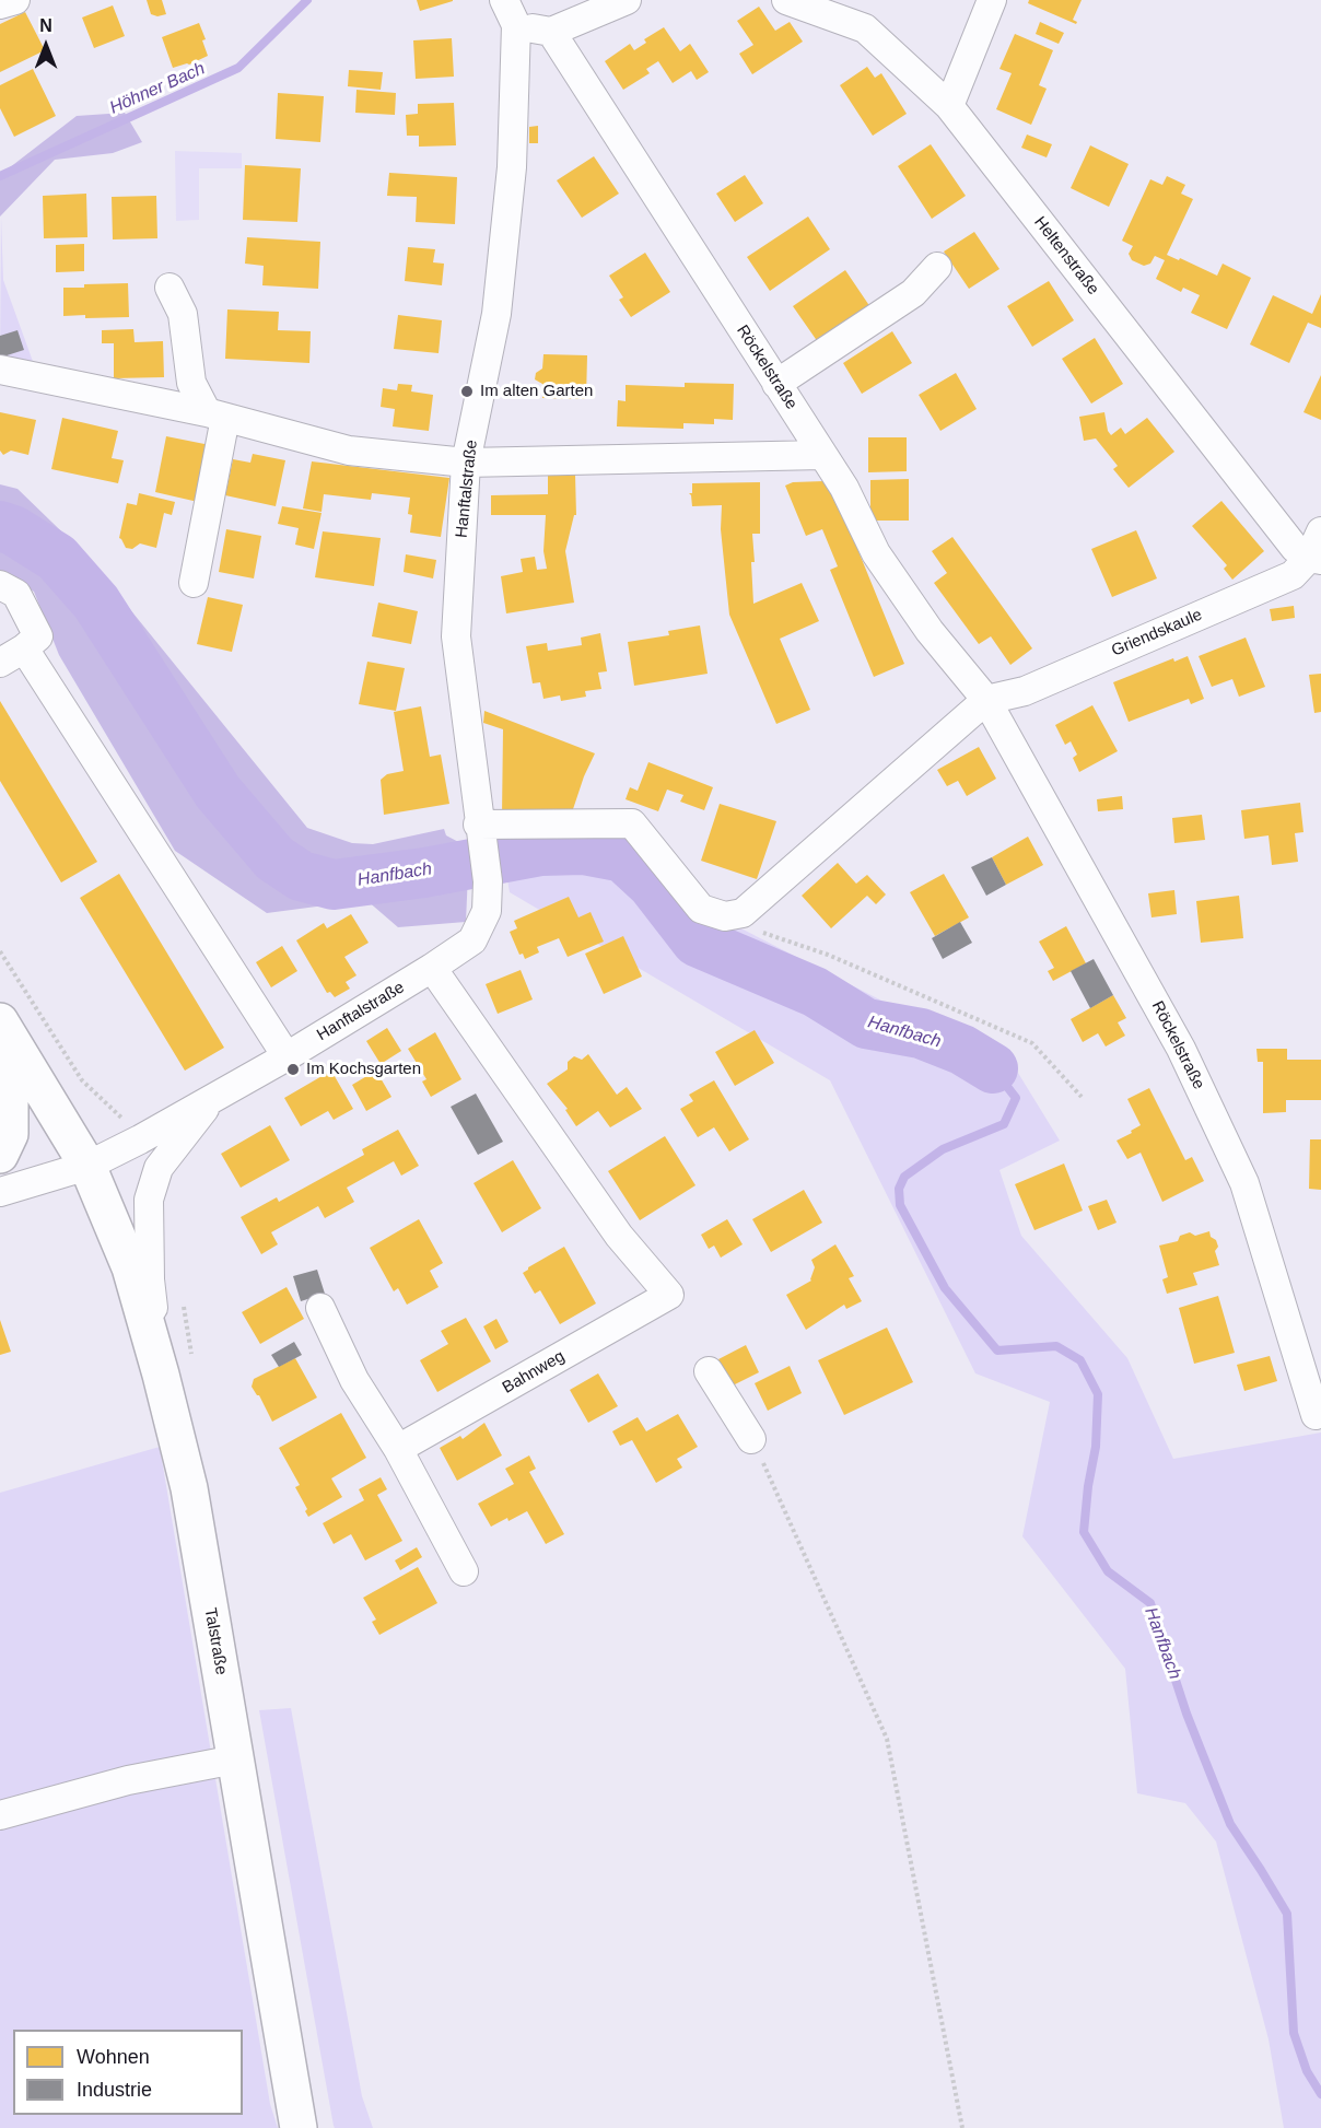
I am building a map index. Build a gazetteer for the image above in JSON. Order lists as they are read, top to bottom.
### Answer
{
  "streets": {
    "main road": ["Talstraße"],
    "street": [
      "Heltenstraße",
      "Röckelstraße",
      "Hanftalstraße",
      "Griendskaule",
      "Bahnweg"
    ]
  },
  "crossings": [
    ["Heltenstraße", "Griendskaule"],
    ["Röckelstraße", "Griendskaule"],
    ["Hanftalstraße", "Bahnweg"],
    ["Hanftalstraße", "Talstraße"]
  ],
  "water": ["Höhner Bach", "Hanfbach"],
  "places": ["Im alten Garten", "Im Kochsgarten"],
  "legend": ["Wohnen", "Industrie"],
  "north": "top"
}
